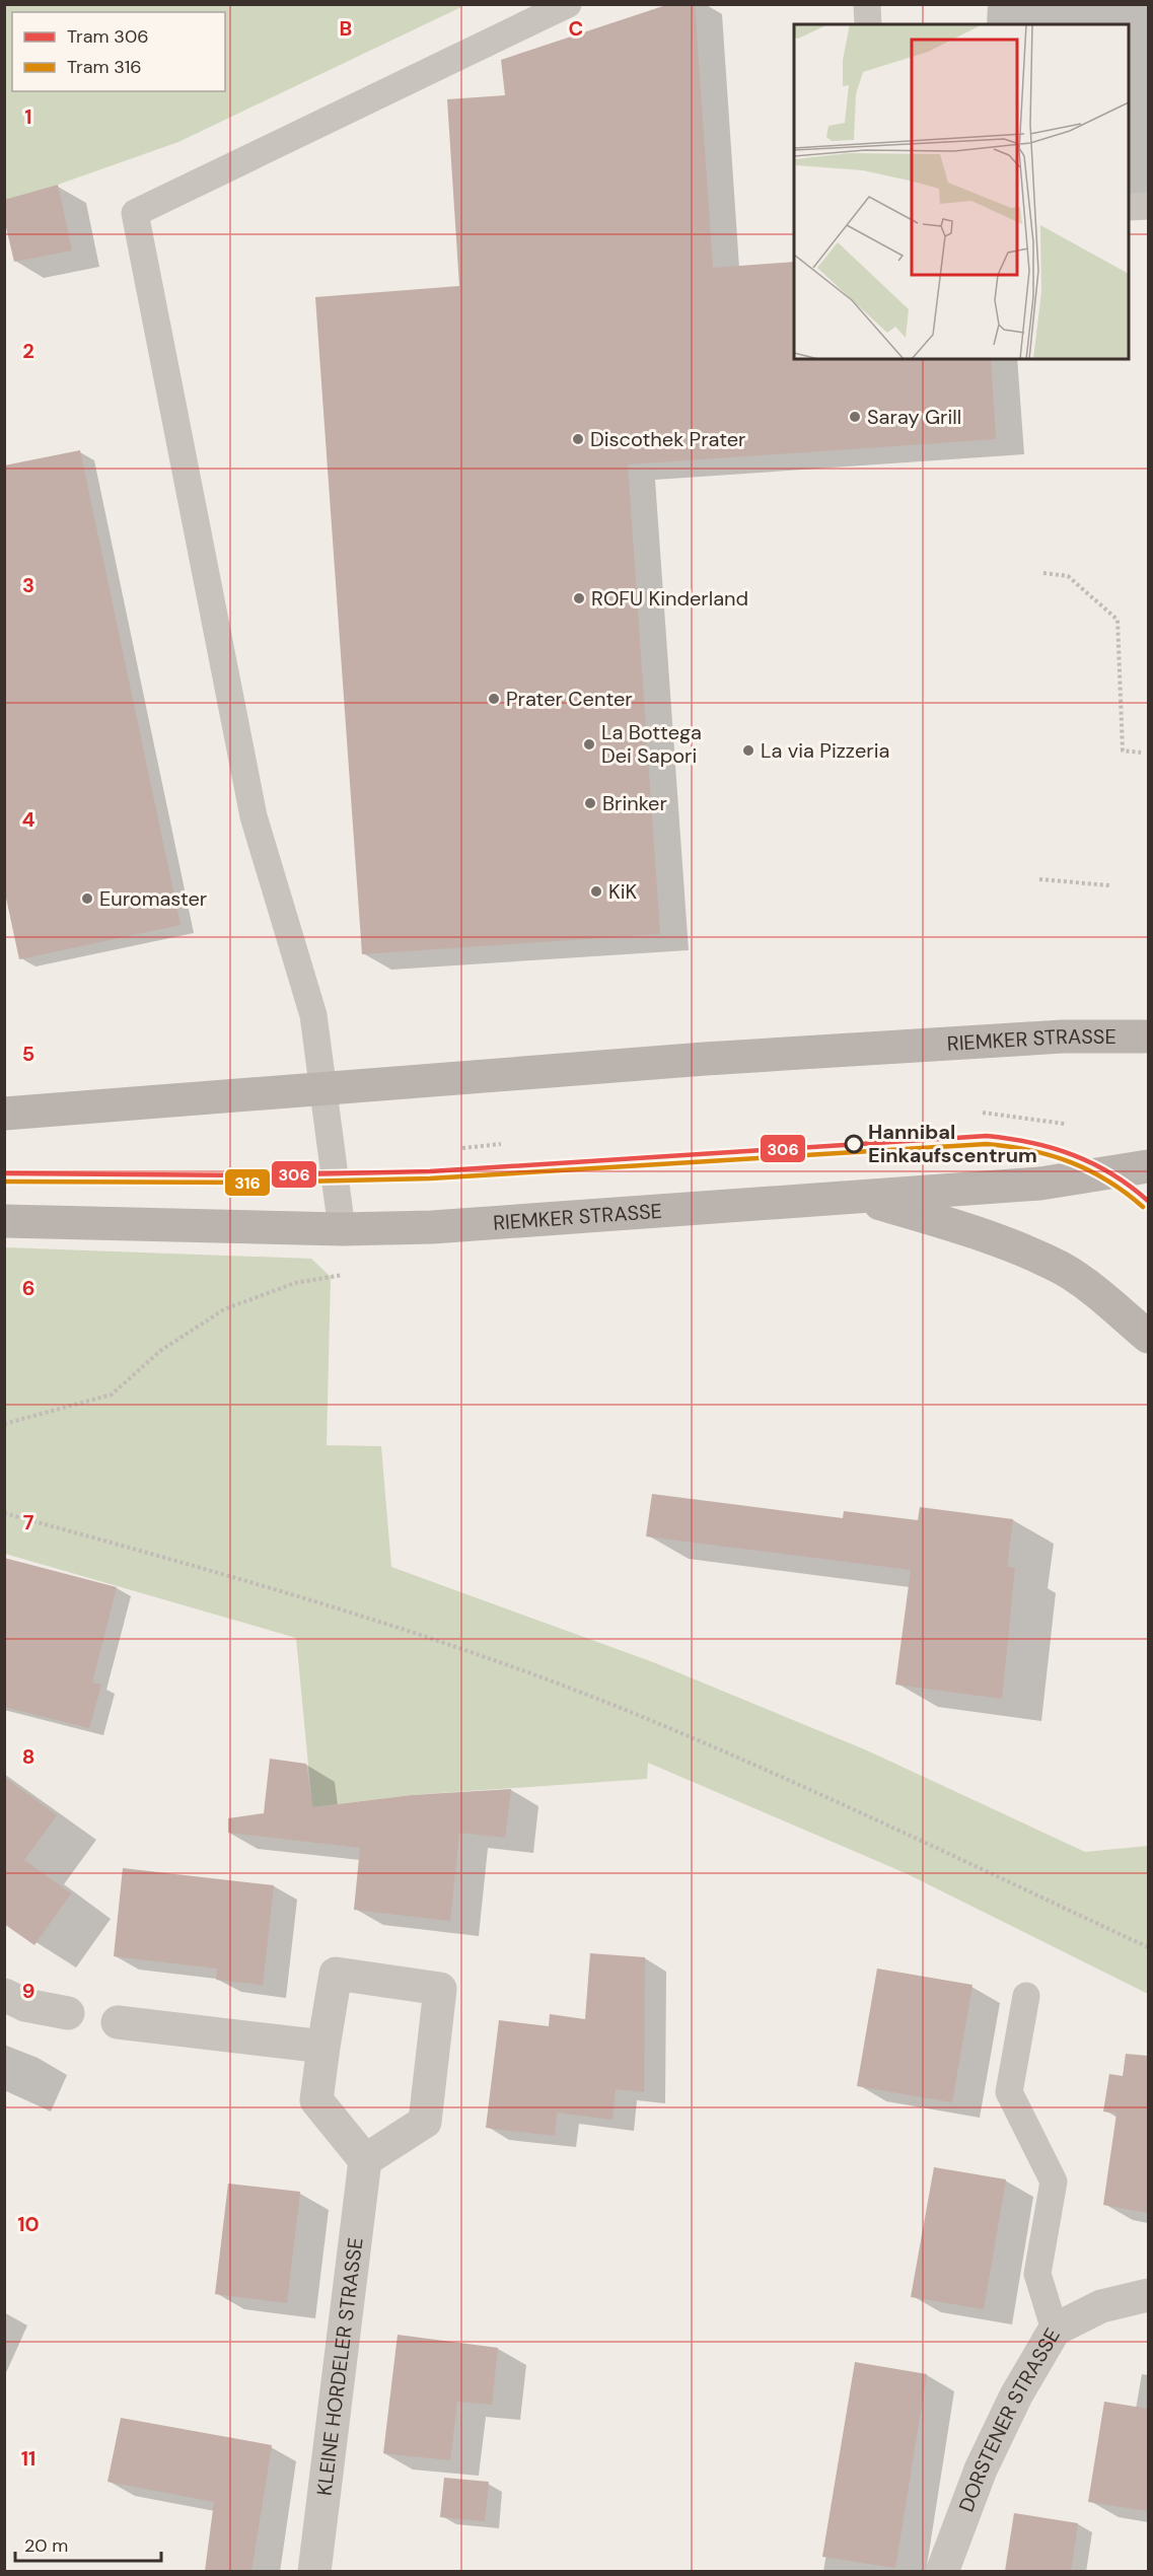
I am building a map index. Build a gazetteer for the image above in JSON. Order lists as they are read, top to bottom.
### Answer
{
  "streets": {
    "main road": ["RIEMKER STRASSE"],
    "street": ["KLEINE HORDELER STRASSE", "DORSTENER STRASSE"]
  },
  "places": [
    "Saray Grill",
    "Discothek Prater",
    "ROFU Kinderland",
    "Prater Center",
    "La Bottega Dei Sapori",
    "La via Pizzeria",
    "Brinker",
    "KiK",
    "Euromaster",
    "Hannibal Einkaufscentrum"
  ],
  "lines": ["tram line 306", "tram line 316"],
  "legend": ["Tram 306", "Tram 316"],
  "scale_bar": "20 m",
  "grid": {
    "columns": ["B", "C"],
    "rows": [
      "1",
      "2",
      "3",
      "4",
      "5",
      "6",
      "7",
      "8",
      "9",
      "10",
      "11"
    ]
  }
}
